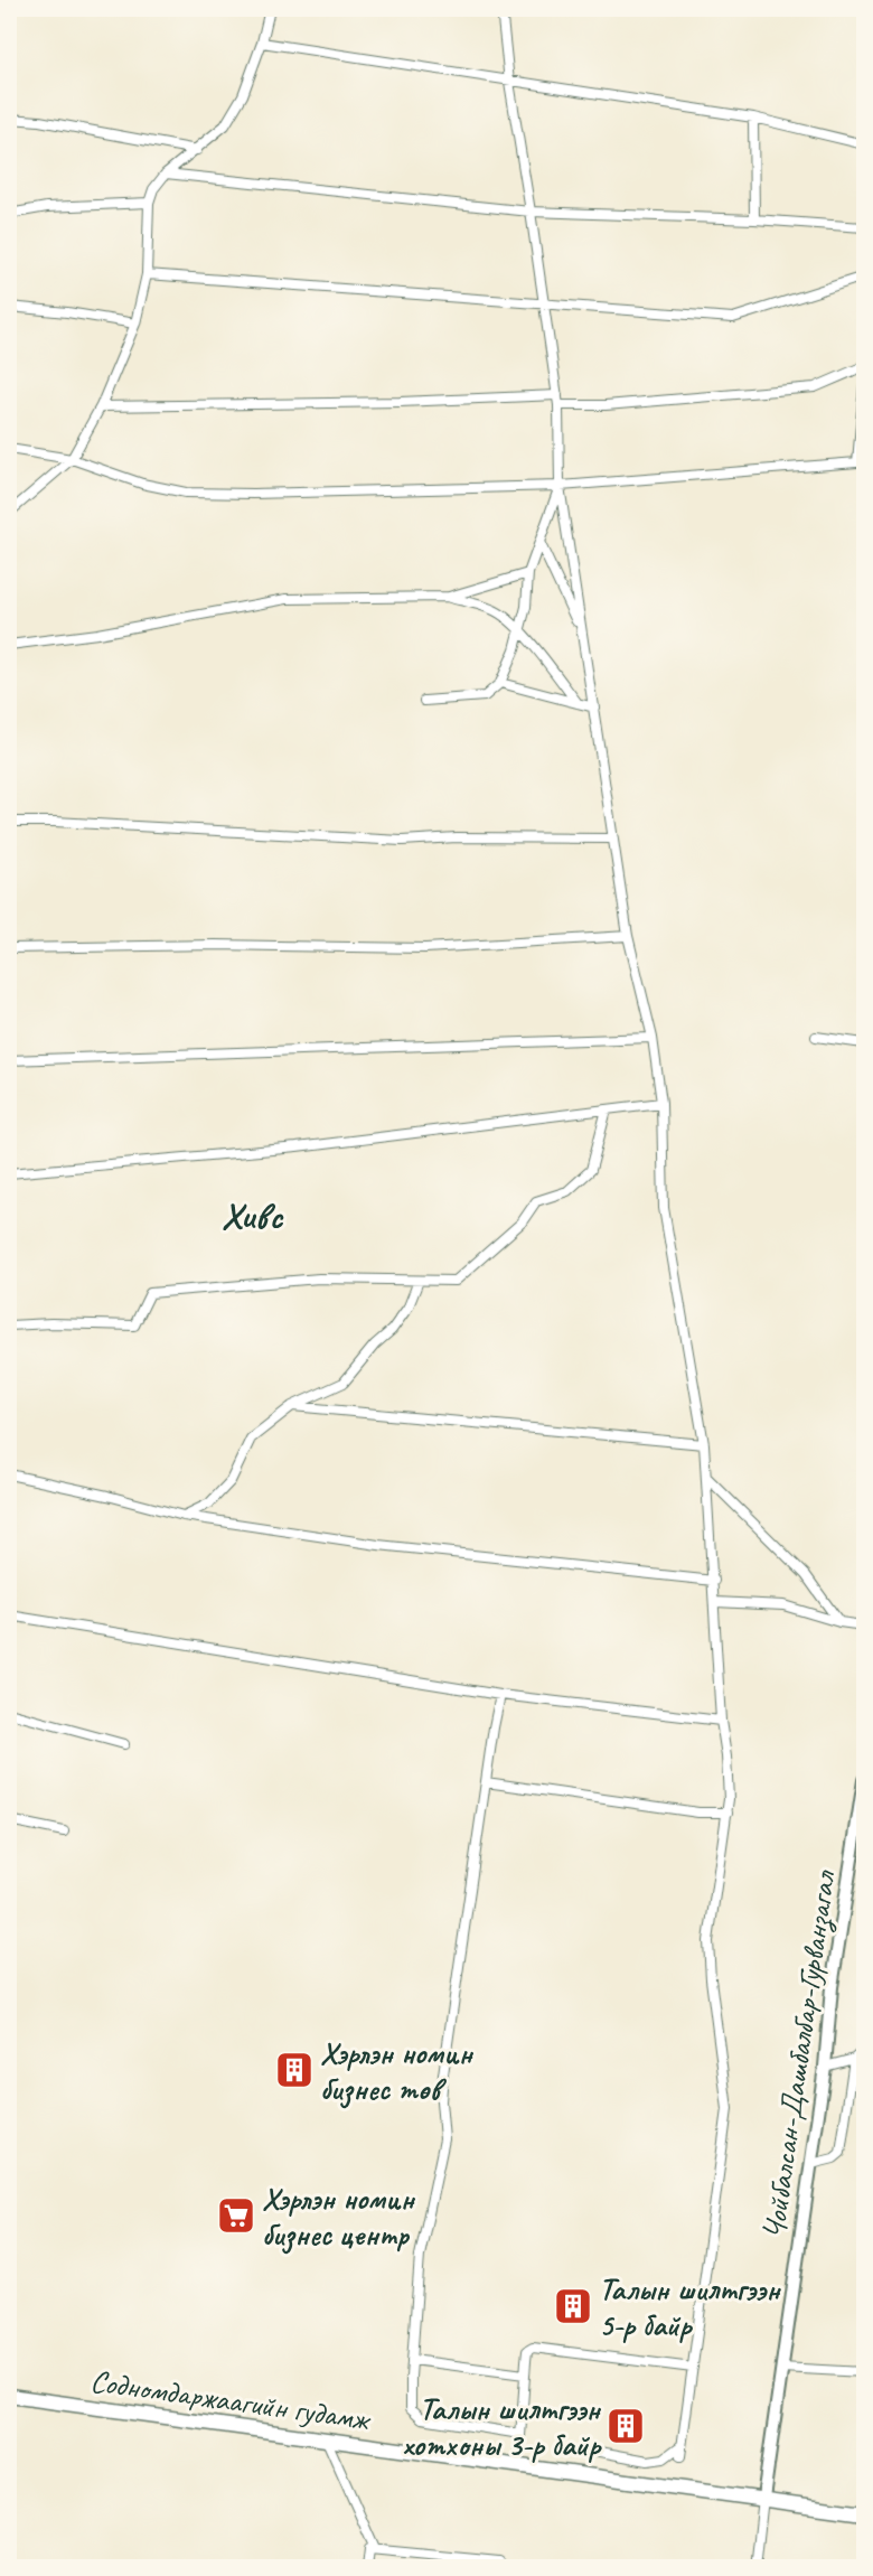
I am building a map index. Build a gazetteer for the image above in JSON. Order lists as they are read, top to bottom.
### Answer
{
  "streets": {
    "main road": ["Содномдаржаагийн гудамж"],
    "street": ["Чойбалсан-Дашбалбар-Гурванзагал"]
  },
  "crossings": [
    ["Чойбалсан-Дашбалбар-Гурванзагал", "Содномдаржаагийн гудамж"]
  ],
  "districts": ["Хивс"],
  "places": {
    "building": ["Хэрлэн номин бизнес төв", "Талын шилтгээн 5-р байр", "Талын шилтгээн хотхоны 3-р байр"],
    "supermarket": ["Хэрлэн номин бизнес центр"]
  }
}
